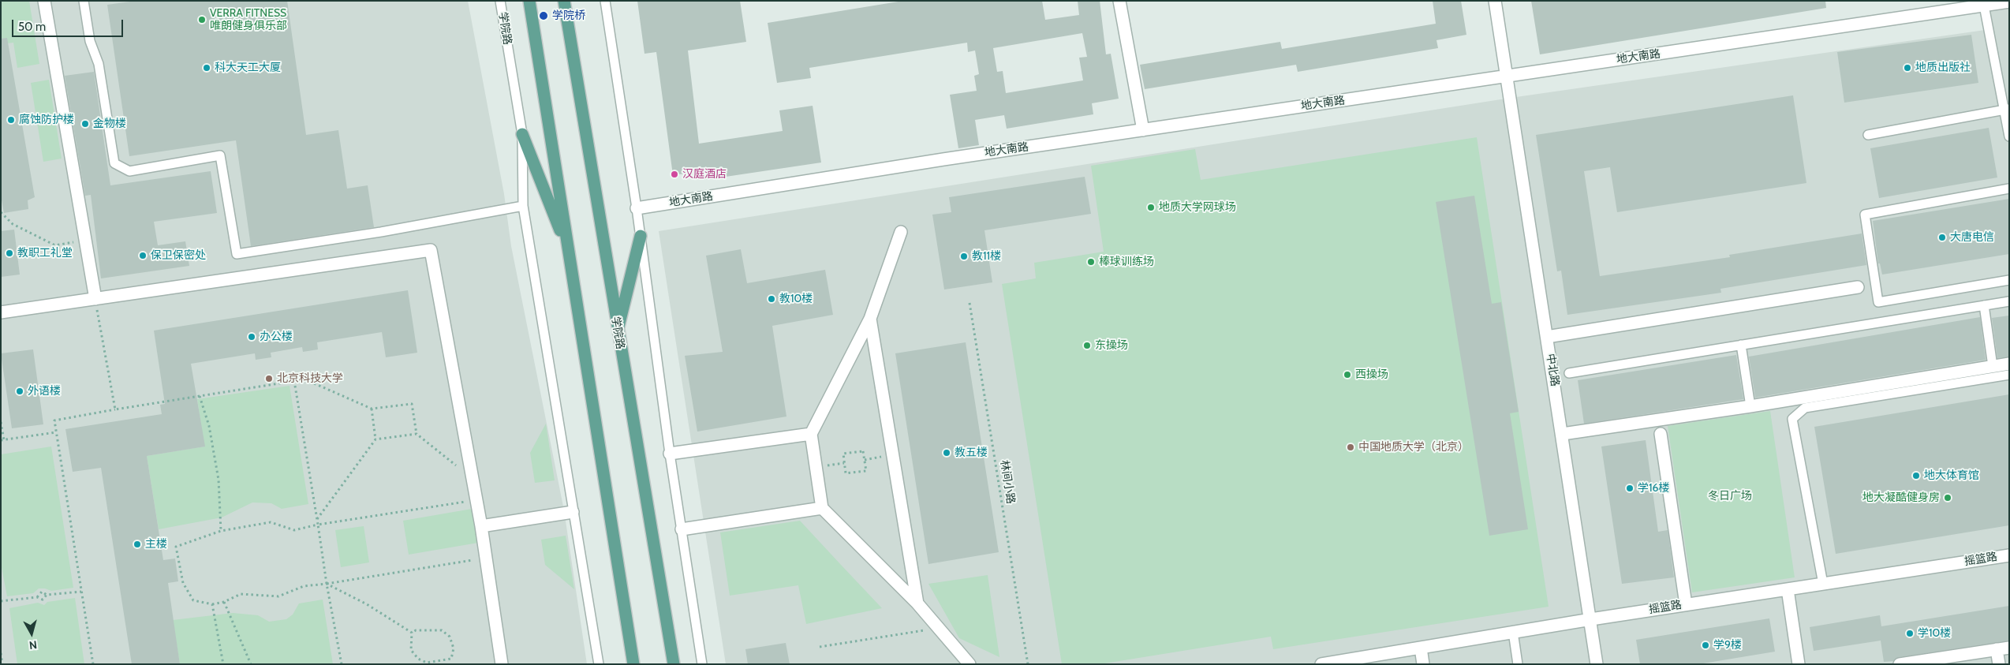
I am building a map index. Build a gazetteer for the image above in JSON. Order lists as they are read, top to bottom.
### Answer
{
  "streets": {
    "main road": ["学院路"],
    "street": ["地大南路", "中北路", "摇篮路"],
    "path": ["林间小路"]
  },
  "crossings": [
    ["地大南路", "中北路"],
    ["中北路", "摇篮路"]
  ],
  "parks": ["冬日广场"],
  "places": [
    "学院桥",
    "VERRA FITNESS 唯朗健身俱乐部",
    "科大天工大厦",
    "地质出版社",
    "腐蚀防护楼",
    "金物楼",
    "汉庭酒店",
    "地质大学网球场",
    "大唐电信",
    "教职工礼堂",
    "保卫保密处",
    "教11楼",
    "棒球训练场",
    "教10楼",
    "办公楼",
    "东操场",
    "西操场",
    "北京科技大学",
    "外语楼",
    "中国地质大学（北京）",
    "教五楼",
    "地大体育馆",
    "学16楼",
    "地大凝酷健身房",
    "主楼",
    "学10楼",
    "学9楼"
  ],
  "scale_bar": "50 m",
  "north": "bottom"
}
